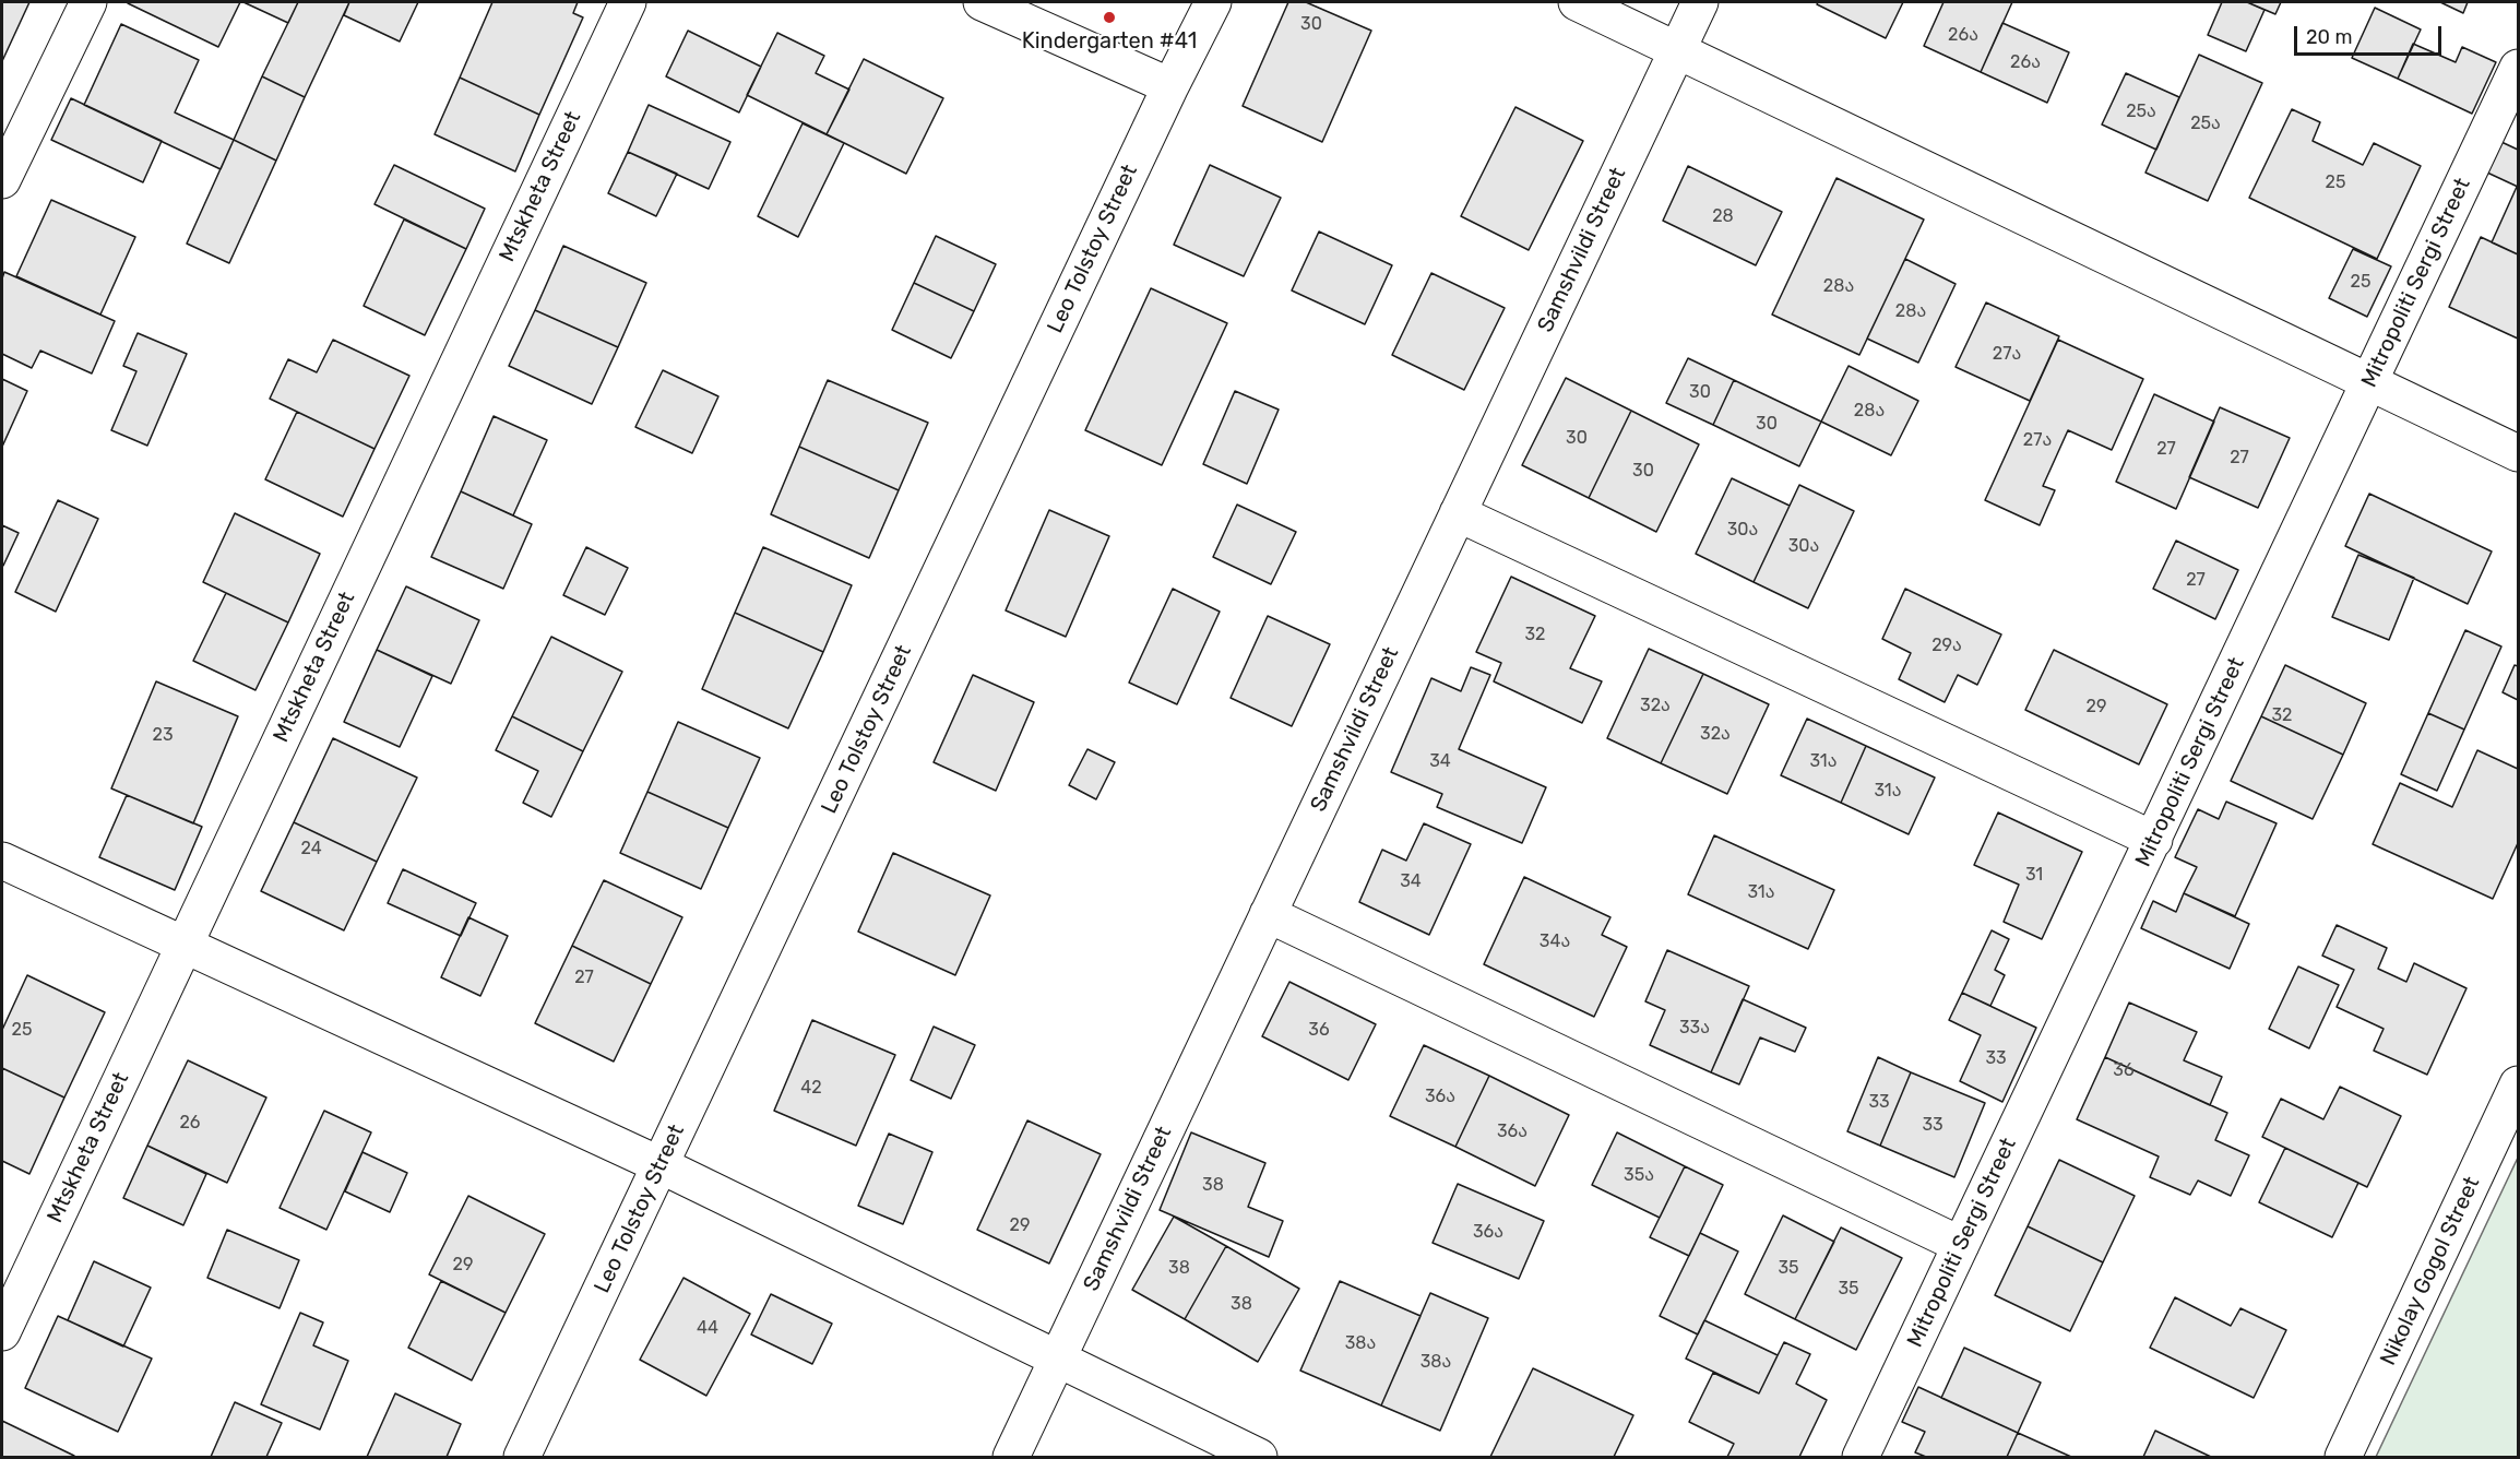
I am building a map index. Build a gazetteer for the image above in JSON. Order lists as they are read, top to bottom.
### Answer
{
  "streets": {
    "street": [
      "Mtskheta Street",
      "Leo Tolstoy Street",
      "Samshvildi Street",
      "Mitropoliti Sergi Street",
      "Nikolay Gogol Street"
    ]
  },
  "places": ["Kindergarten #41"],
  "house_numbers": [
    "30",
    "26ა",
    "26ა",
    "25ა",
    "25ა",
    "25",
    "28",
    "25",
    "28ა",
    "28ა",
    "27ა",
    "30",
    "28ა",
    "30",
    "30",
    "27ა",
    "27",
    "27",
    "30",
    "30ა",
    "30ა",
    "27",
    "32",
    "29ა",
    "32ა",
    "29",
    "32",
    "32ა",
    "23",
    "34",
    "31ა",
    "31ა",
    "24",
    "31",
    "34",
    "31ა",
    "34ა",
    "27",
    "33ა",
    "25",
    "36",
    "33",
    "36",
    "42",
    "36ა",
    "33",
    "26",
    "33",
    "36ა",
    "35ა",
    "38",
    "29",
    "36ა",
    "29",
    "38",
    "35",
    "35",
    "38",
    "44",
    "38ა",
    "38ა"
  ],
  "scale_bar": "20 m"
}
